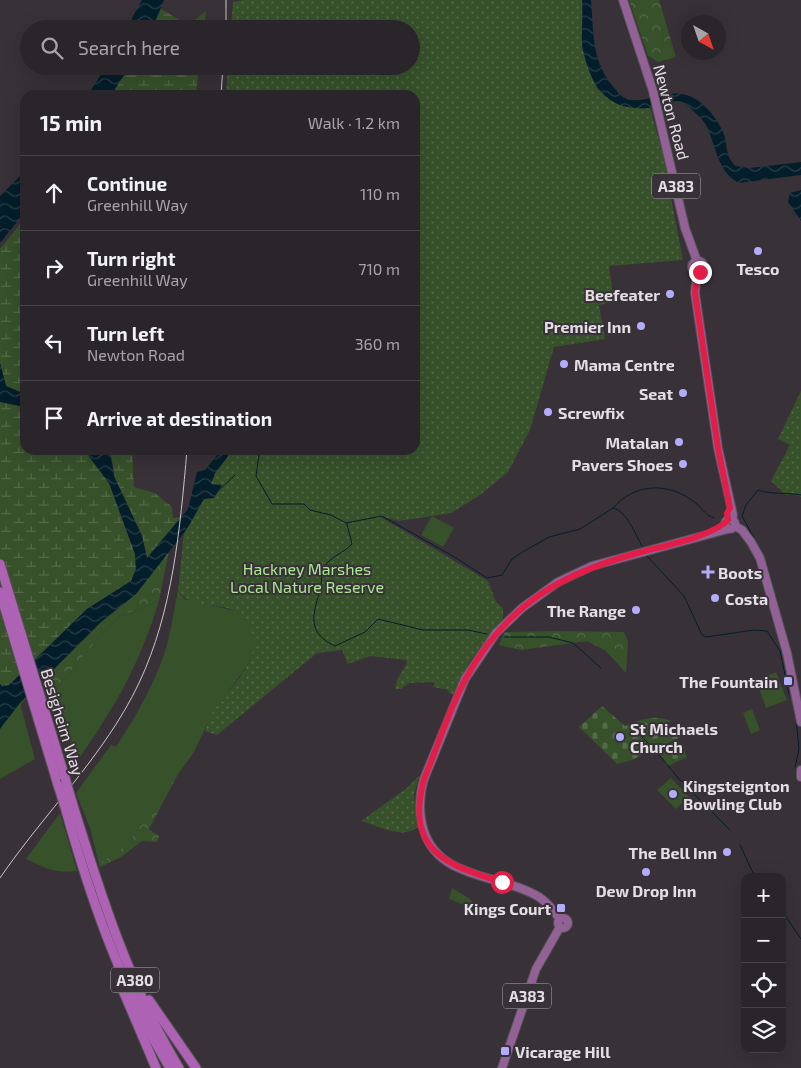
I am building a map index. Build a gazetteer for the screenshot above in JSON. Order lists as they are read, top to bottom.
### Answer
{
  "streets": {
    "highway": ["Besigheim Way", "A380"],
    "main road": ["Newton Road", "A383"]
  },
  "crossings": [
    ["Newton Road", "A383"],
    ["Besigheim Way", "A380"]
  ],
  "parks": ["Hackney Marshes Local Nature Reserve"],
  "places": {
    "other": [
      "Tesco",
      "Beefeater",
      "Premier Inn",
      "Mama Centre",
      "Seat",
      "Screwfix",
      "Matalan",
      "Pavers Shoes",
      "Costa",
      "The Range",
      "St Michaels Church",
      "Kingsteignton Bowling Club",
      "The Bell Inn",
      "Dew Drop Inn"
    ],
    "health": ["Boots"],
    "transit": ["The Fountain", "Kings Court", "Vicarage Hill"]
  },
  "north": "bottom right",
  "page": {
    "search": "Search here",
    "heading": ["15 min", "Walk · 1.2 km"],
    "list": [
      ["Continue", "Greenhill Way", "110 m"],
      ["Turn right", "Greenhill Way", "710 m"],
      ["Turn left", "Newton Road", "360 m"],
      "Arrive at destination"
    ],
    "map_buttons": ["+", "−"]
  }
}
